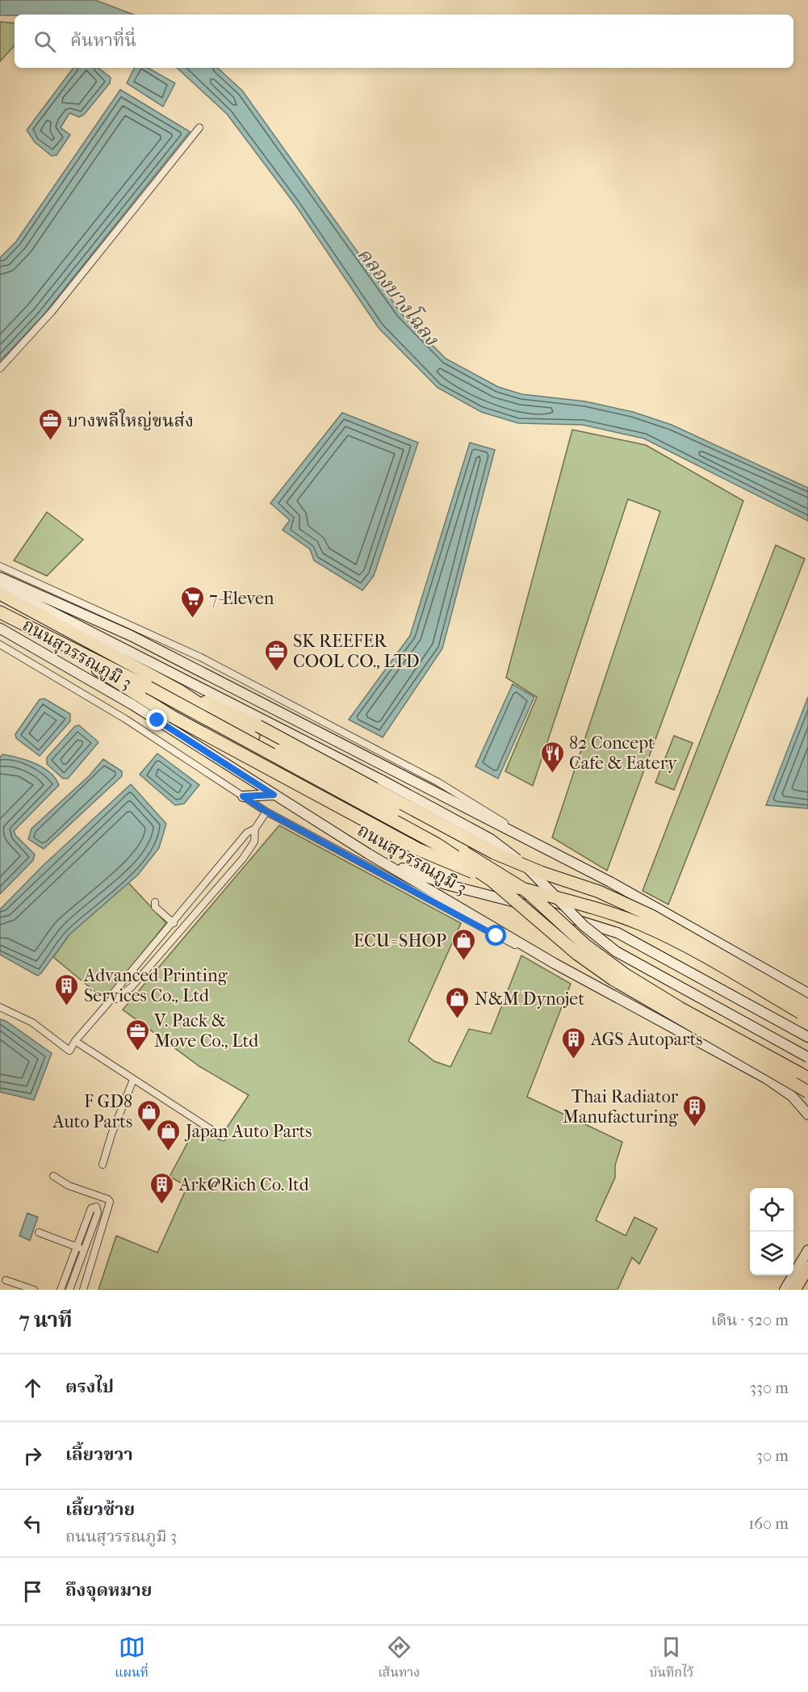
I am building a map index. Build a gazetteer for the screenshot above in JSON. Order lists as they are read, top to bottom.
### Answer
{
  "streets": {
    "main road": ["ถนนสุวรรณภูมิ 3"]
  },
  "water": ["คลองบางโฉลง"],
  "places": {
    "office": ["บางพลีใหญ่ขนส่ง", "SK REEFER COOL CO., LTD", "V. Pack & Move Co., Ltd"],
    "supermarket": ["7-Eleven"],
    "restaurant": ["82 Concept Cafe & Eatery"],
    "shop": [
      "ECU=SHOP",
      "N&M Dynojet",
      "F GD8 Auto Parts",
      "Japan Auto Parts"
    ],
    "building": [
      "Advanced Printing Services Co., Ltd",
      "AGS Autoparts",
      "Thai Radiator Manufacturing",
      "Ark@Rich Co. ltd"
    ]
  },
  "page": {
    "search": "ค้นหาที่นี่",
    "heading": ["7 นาที", "เดิน · 520 m"],
    "list": [
      ["ตรงไป", "330 m"],
      ["เลี้ยวขวา", "30 m"],
      ["เลี้ยวซ้าย", "ถนนสุวรรณภูมิ 3", "160 m"],
      "ถึงจุดหมาย"
    ],
    "nav": ["แผนที่", "เส้นทาง", "บันทึกไว้"]
  }
}
